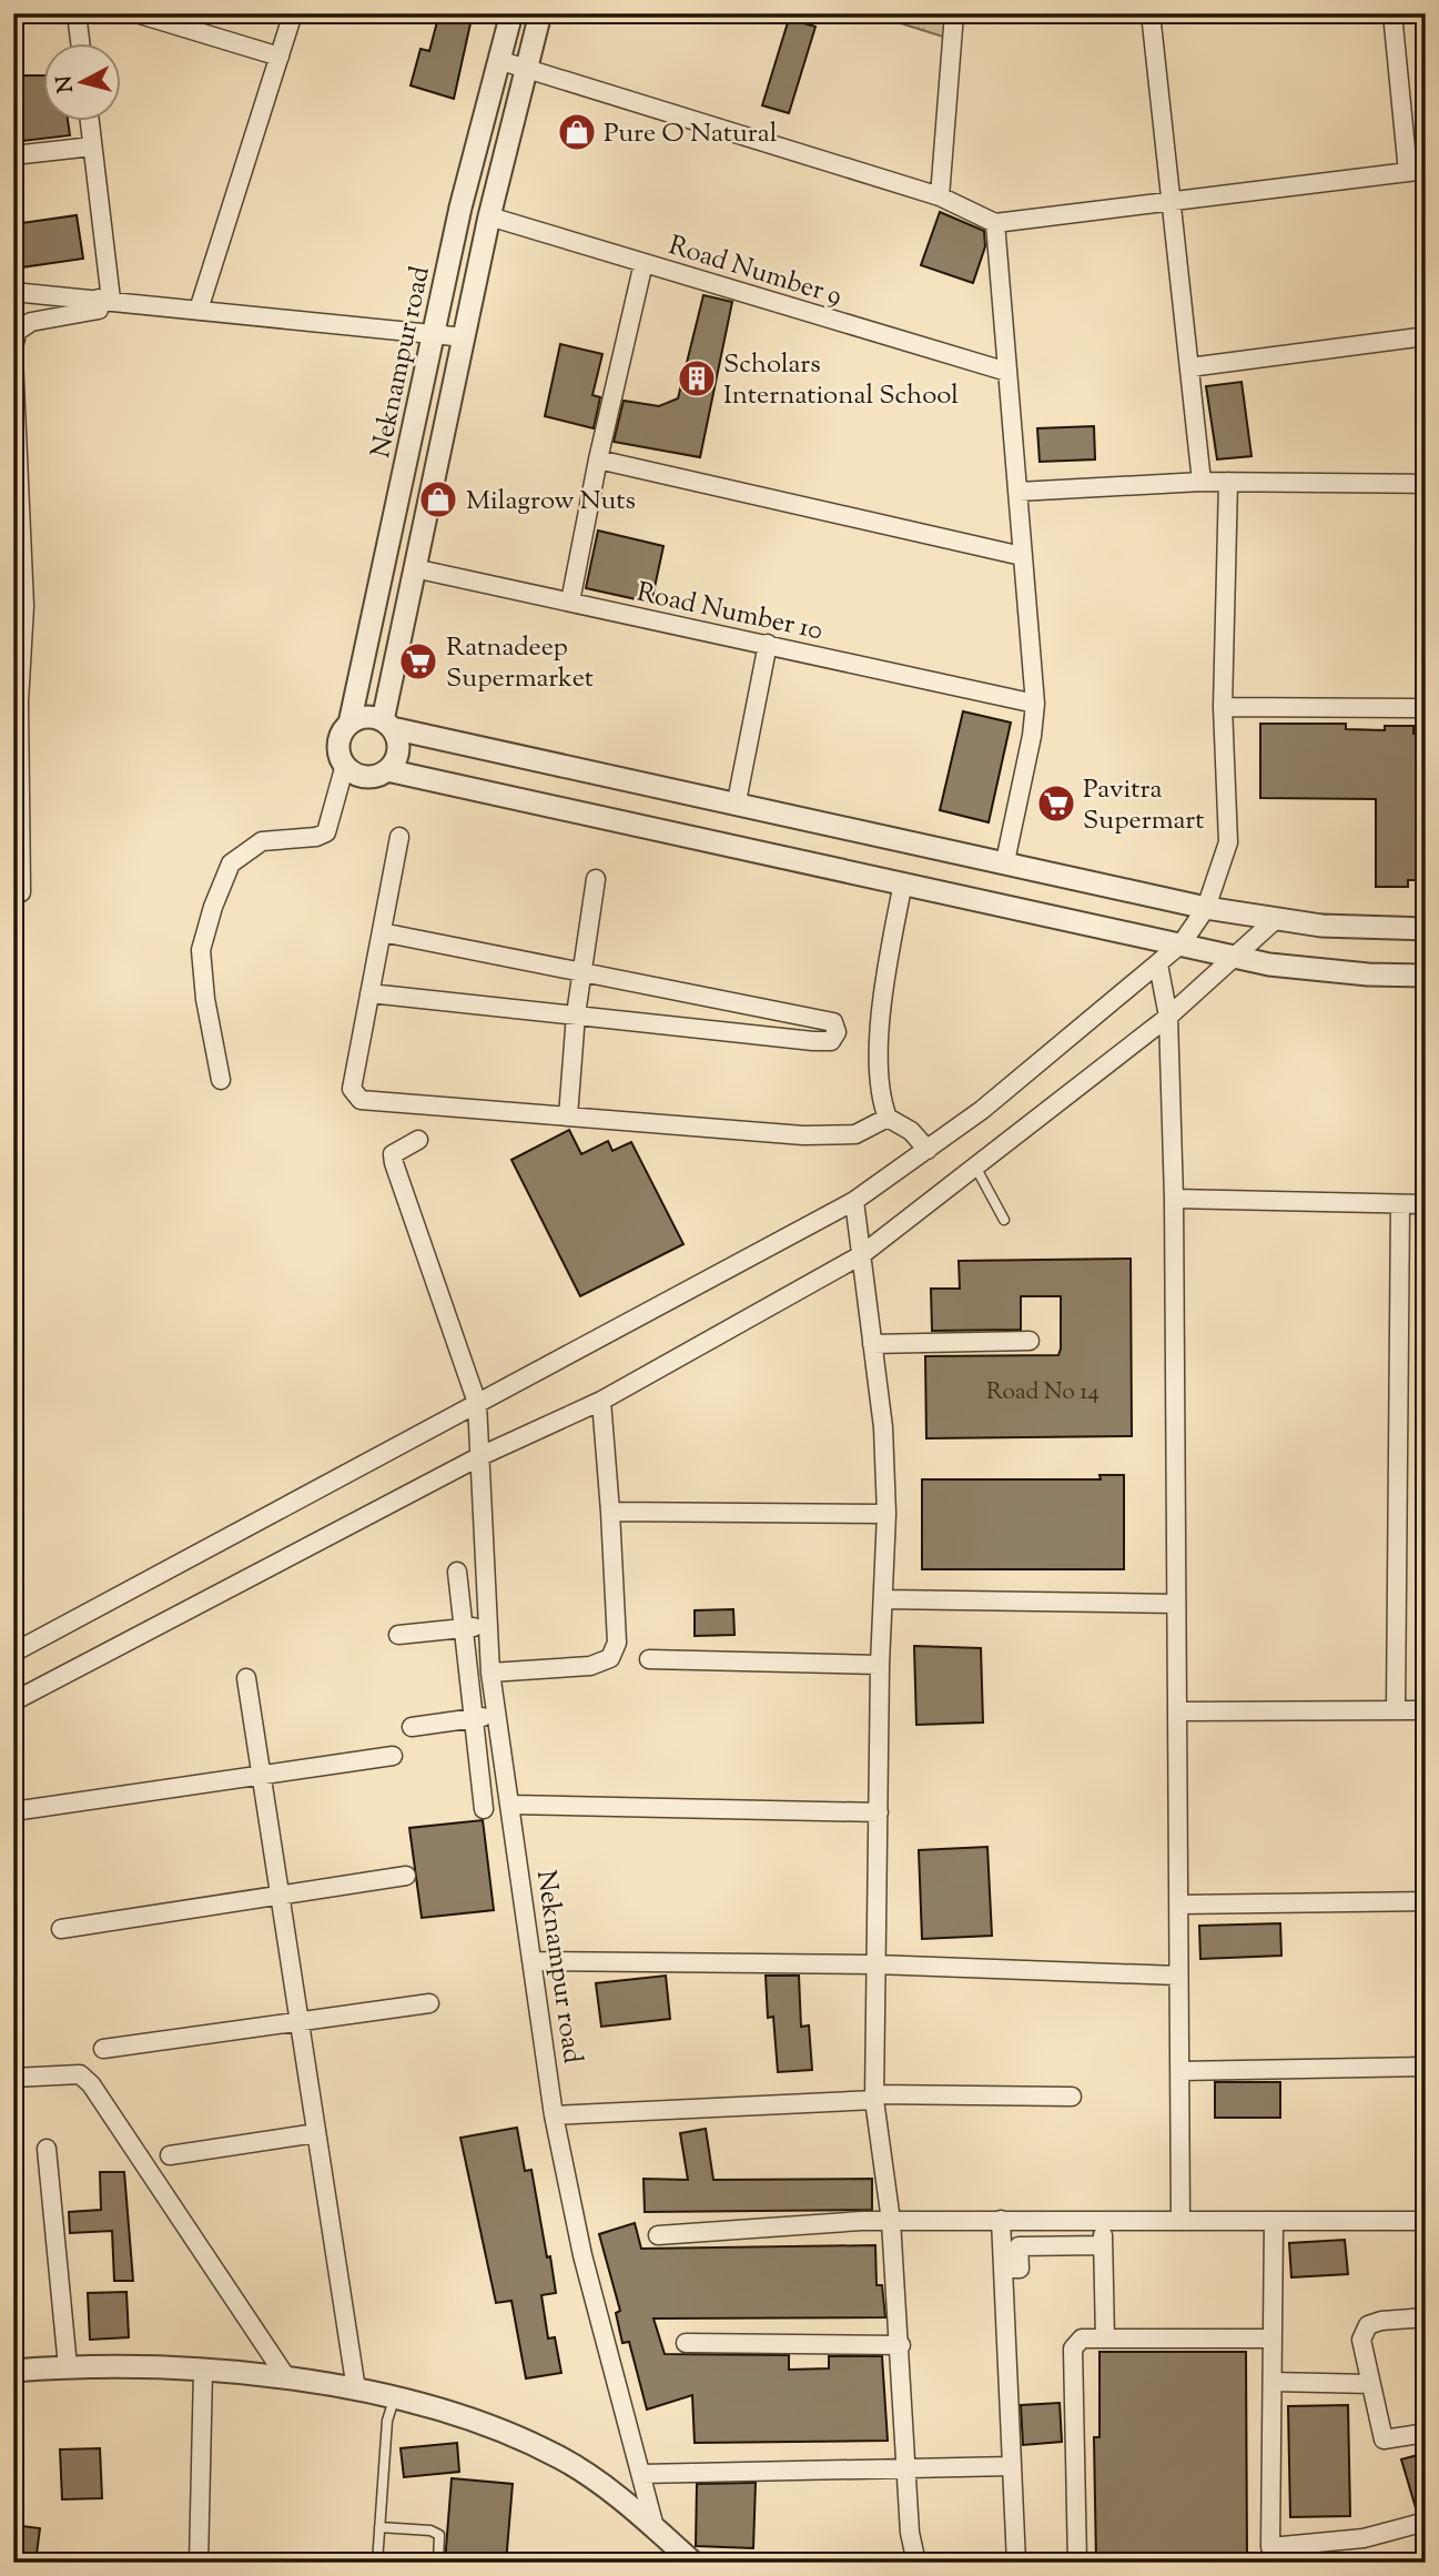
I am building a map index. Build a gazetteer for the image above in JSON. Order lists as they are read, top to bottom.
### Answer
{
  "streets": {
    "street": ["Road Number 9", "Neknampur road", "Road Number 10"]
  },
  "places": {
    "shop": ["Pure O Natural", "Milagrow Nuts"],
    "building": ["Scholars International School"],
    "supermarket": ["Ratnadeep Supermarket", "Pavitra Supermart"]
  },
  "house_numbers": ["Road No 14"],
  "north": "left"
}
